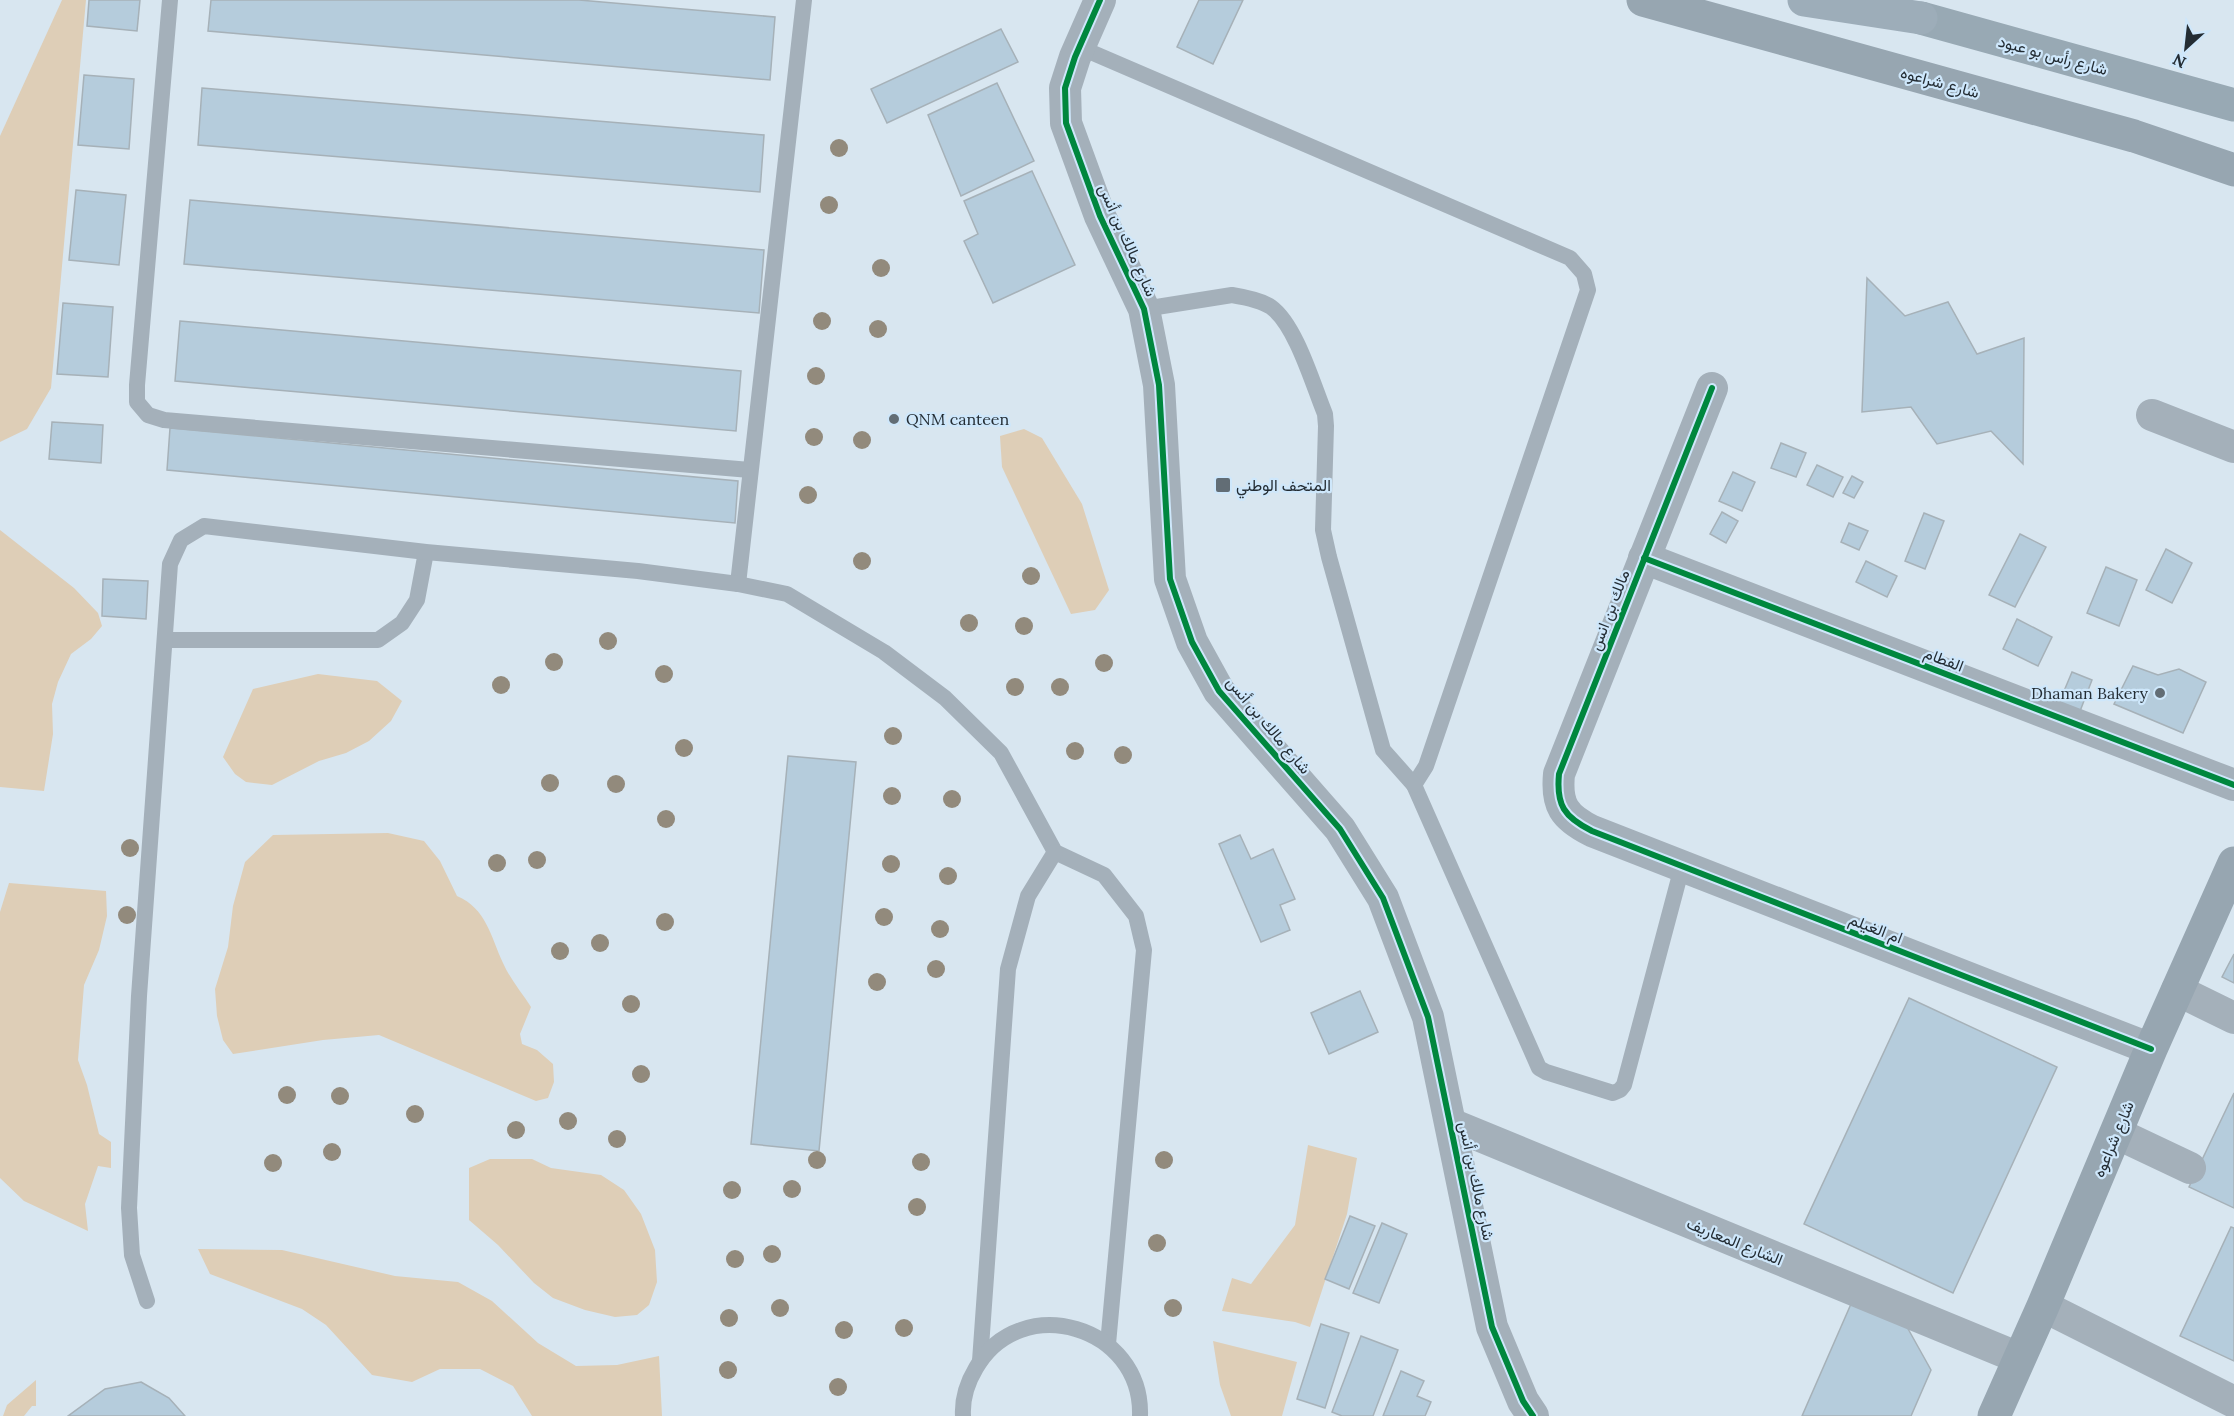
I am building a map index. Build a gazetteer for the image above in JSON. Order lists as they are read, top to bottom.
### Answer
{
  "streets": {
    "highway": ["شارع رأس بو عبود"],
    "street": [
      "شارع شراعوه",
      "شارع مالك بن أنس",
      "مالك بن انس",
      "الفطام",
      "ام الغيلم",
      "الشارع المعاريف"
    ]
  },
  "crossings": [
    ["شارع شراعوه", "ام الغيلم"],
    ["شارع شراعوه", "الشارع المعاريف"],
    ["شارع مالك بن أنس", "الشارع المعاريف"],
    ["مالك بن انس", "الفطام"],
    ["مالك بن انس", "ام الغيلم"]
  ],
  "places": {
    "other": ["QNM canteen", "Dhaman Bakery"],
    "transit": ["المتحف الوطني"]
  },
  "north": "bottom left"
}
